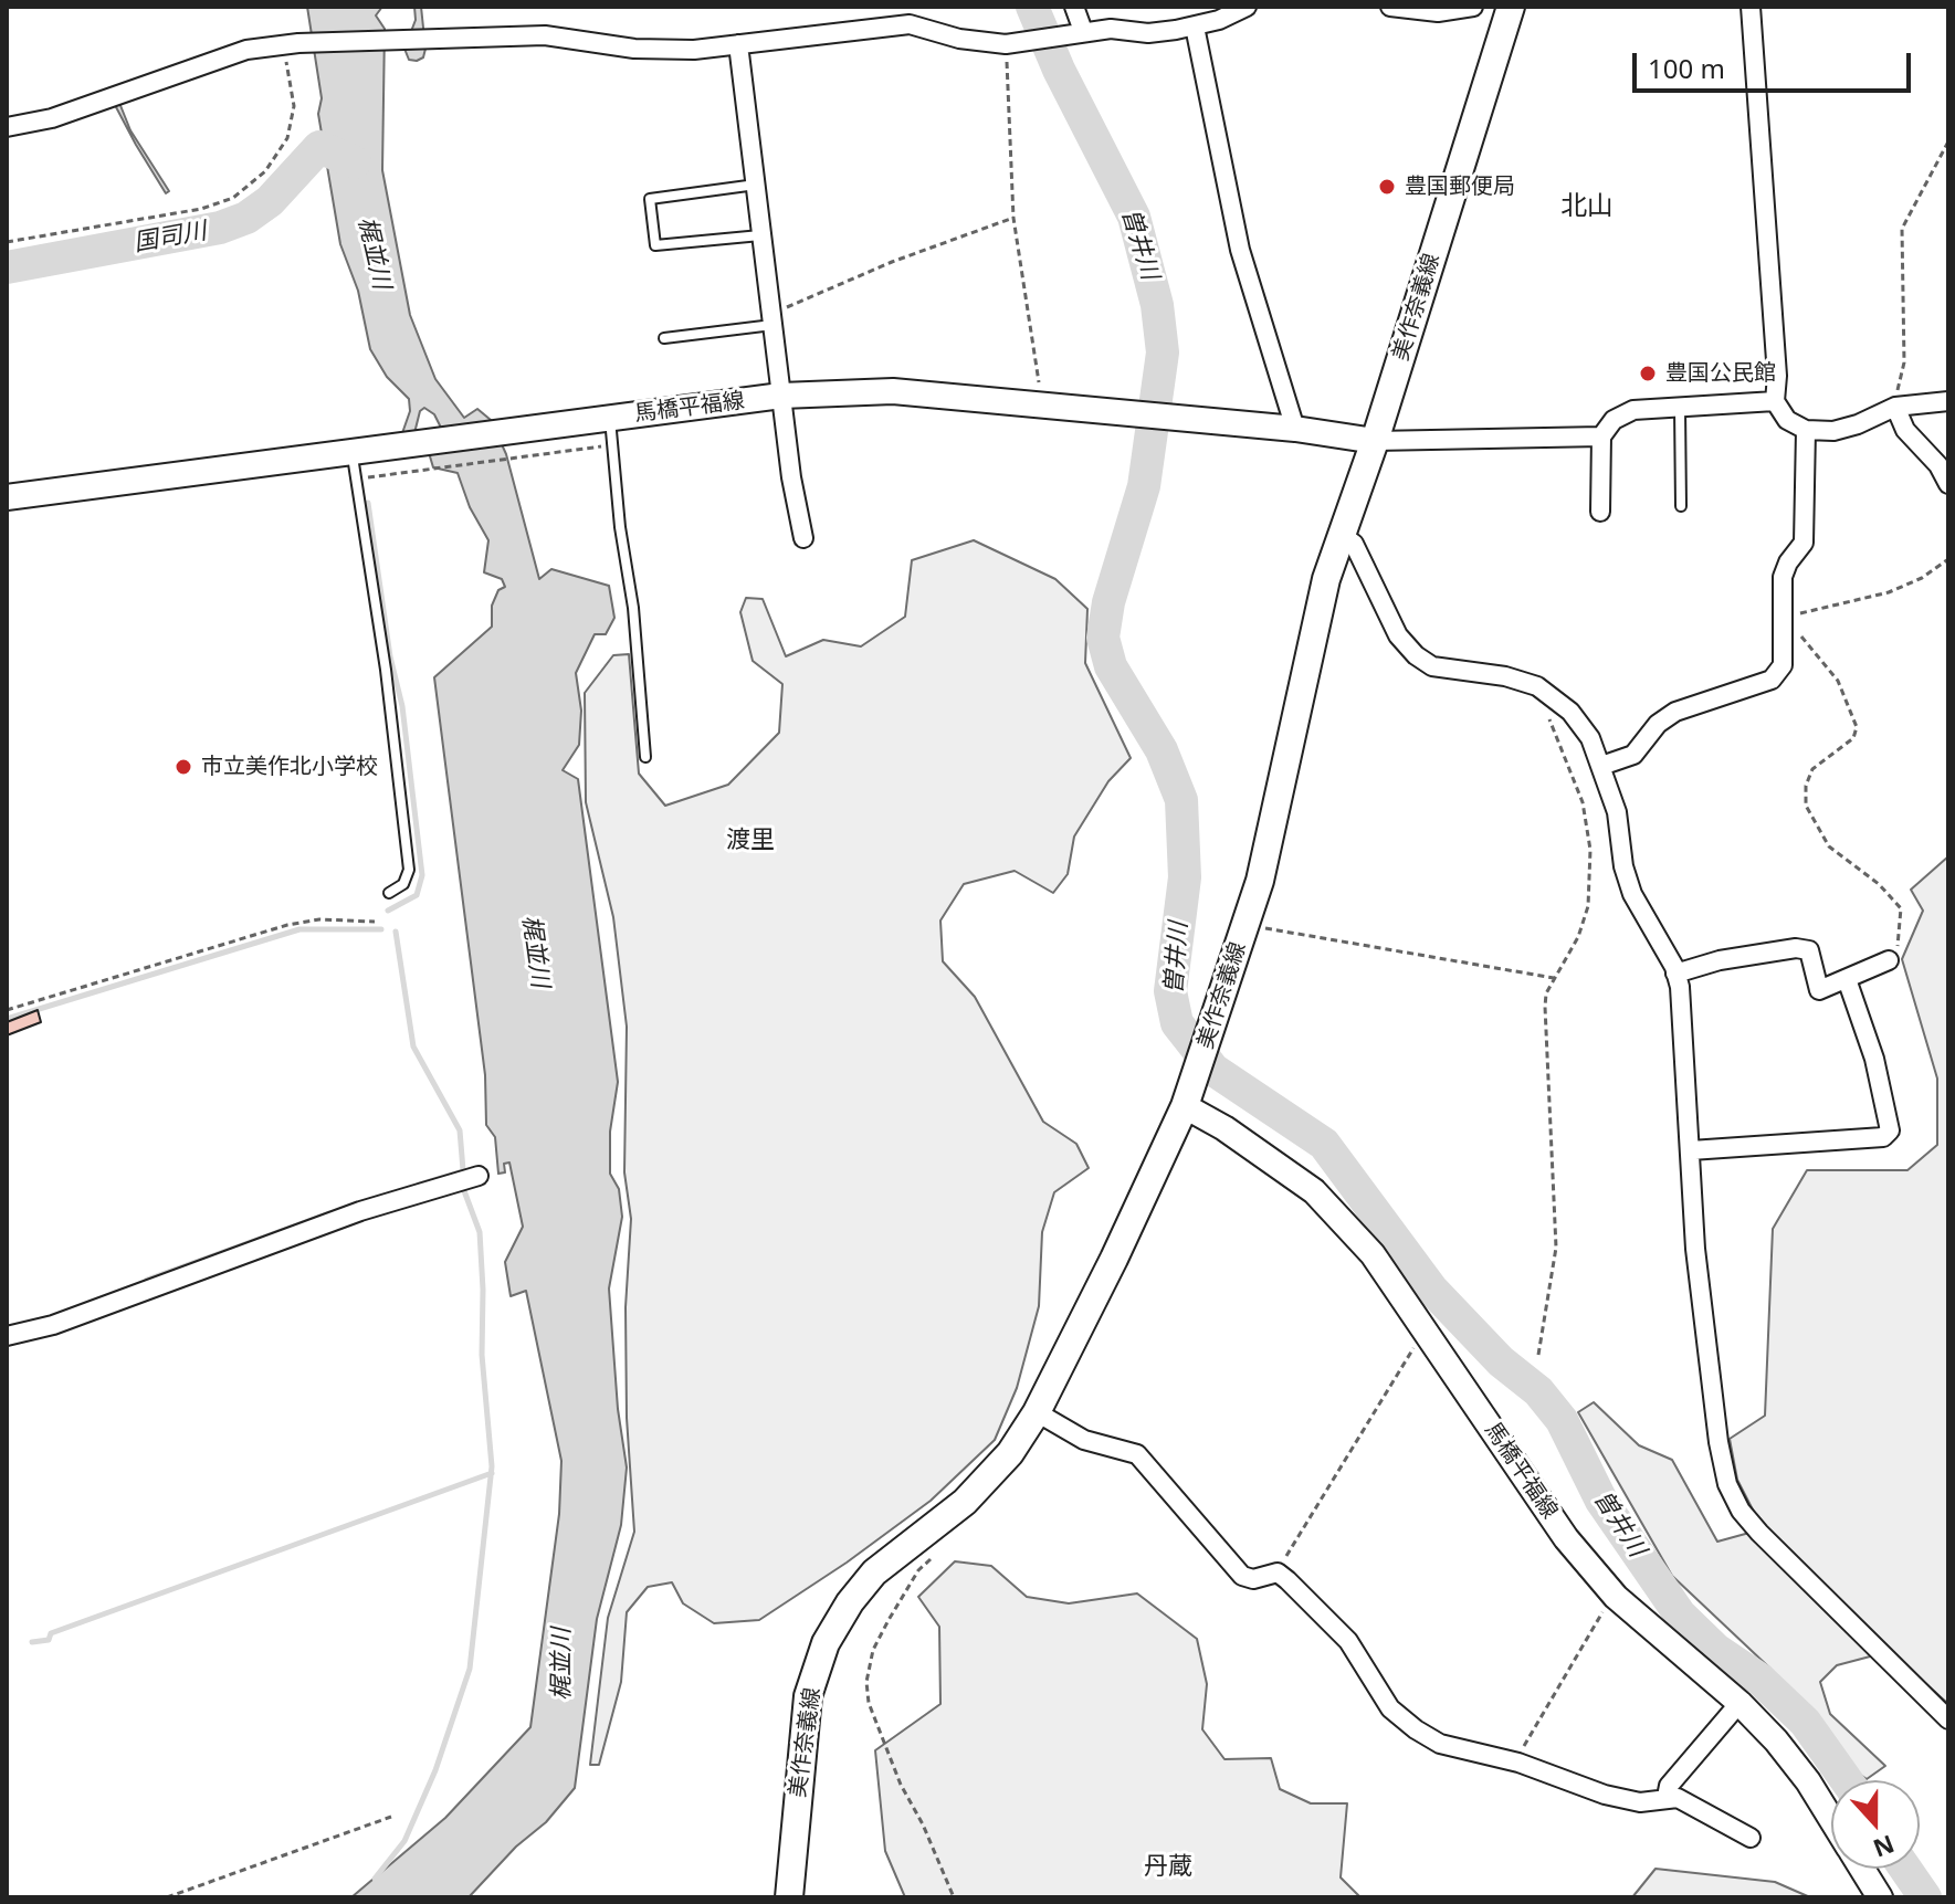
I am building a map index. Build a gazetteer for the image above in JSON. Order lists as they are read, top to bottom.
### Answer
{
  "streets": {
    "main road": ["美作奈義線", "馬橋平福線"]
  },
  "crossings": [
    ["美作奈義線", "馬橋平福線"]
  ],
  "districts": ["北山", "渡里", "丹蔵"],
  "water": ["国司川", "曽井川", "梶並川"],
  "places": ["豊国郵便局", "豊国公民館", "市立美作北小学校"],
  "scale_bar": "100 m",
  "north": "bottom"
}
